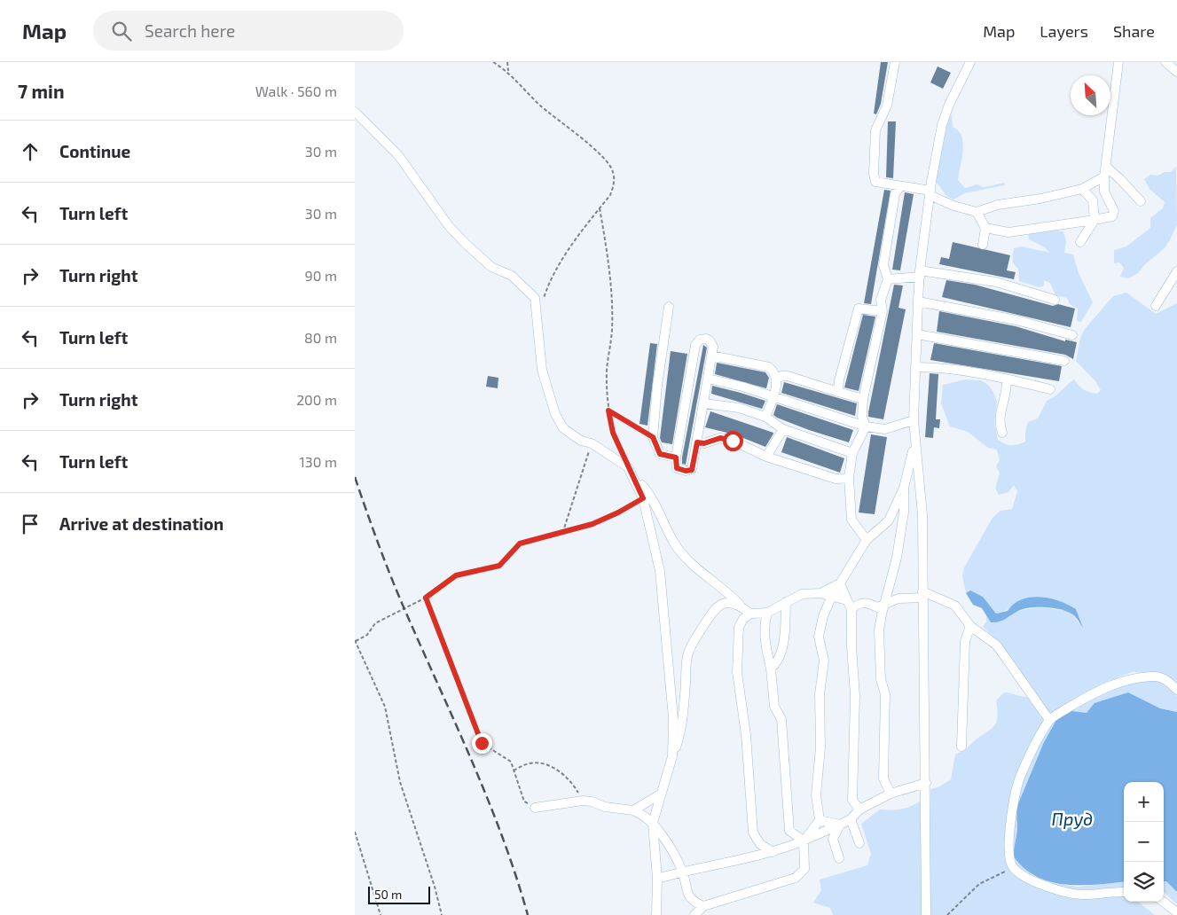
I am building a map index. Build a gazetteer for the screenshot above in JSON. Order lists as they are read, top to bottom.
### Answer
{
  "water": ["Пруд"],
  "scale_bar": "50 m",
  "north": "top left",
  "page": {
    "header": "Map",
    "search": "Search here",
    "nav": ["Map", "Layers", "Share"],
    "heading": ["7 min", "Walk · 560 m"],
    "list": [
      ["Continue", "30 m"],
      ["Turn left", "30 m"],
      ["Turn right", "90 m"],
      ["Turn left", "80 m"],
      ["Turn right", "200 m"],
      ["Turn left", "130 m"],
      "Arrive at destination"
    ],
    "map_buttons": ["+", "−"],
    "scale": "50 m"
  }
}
